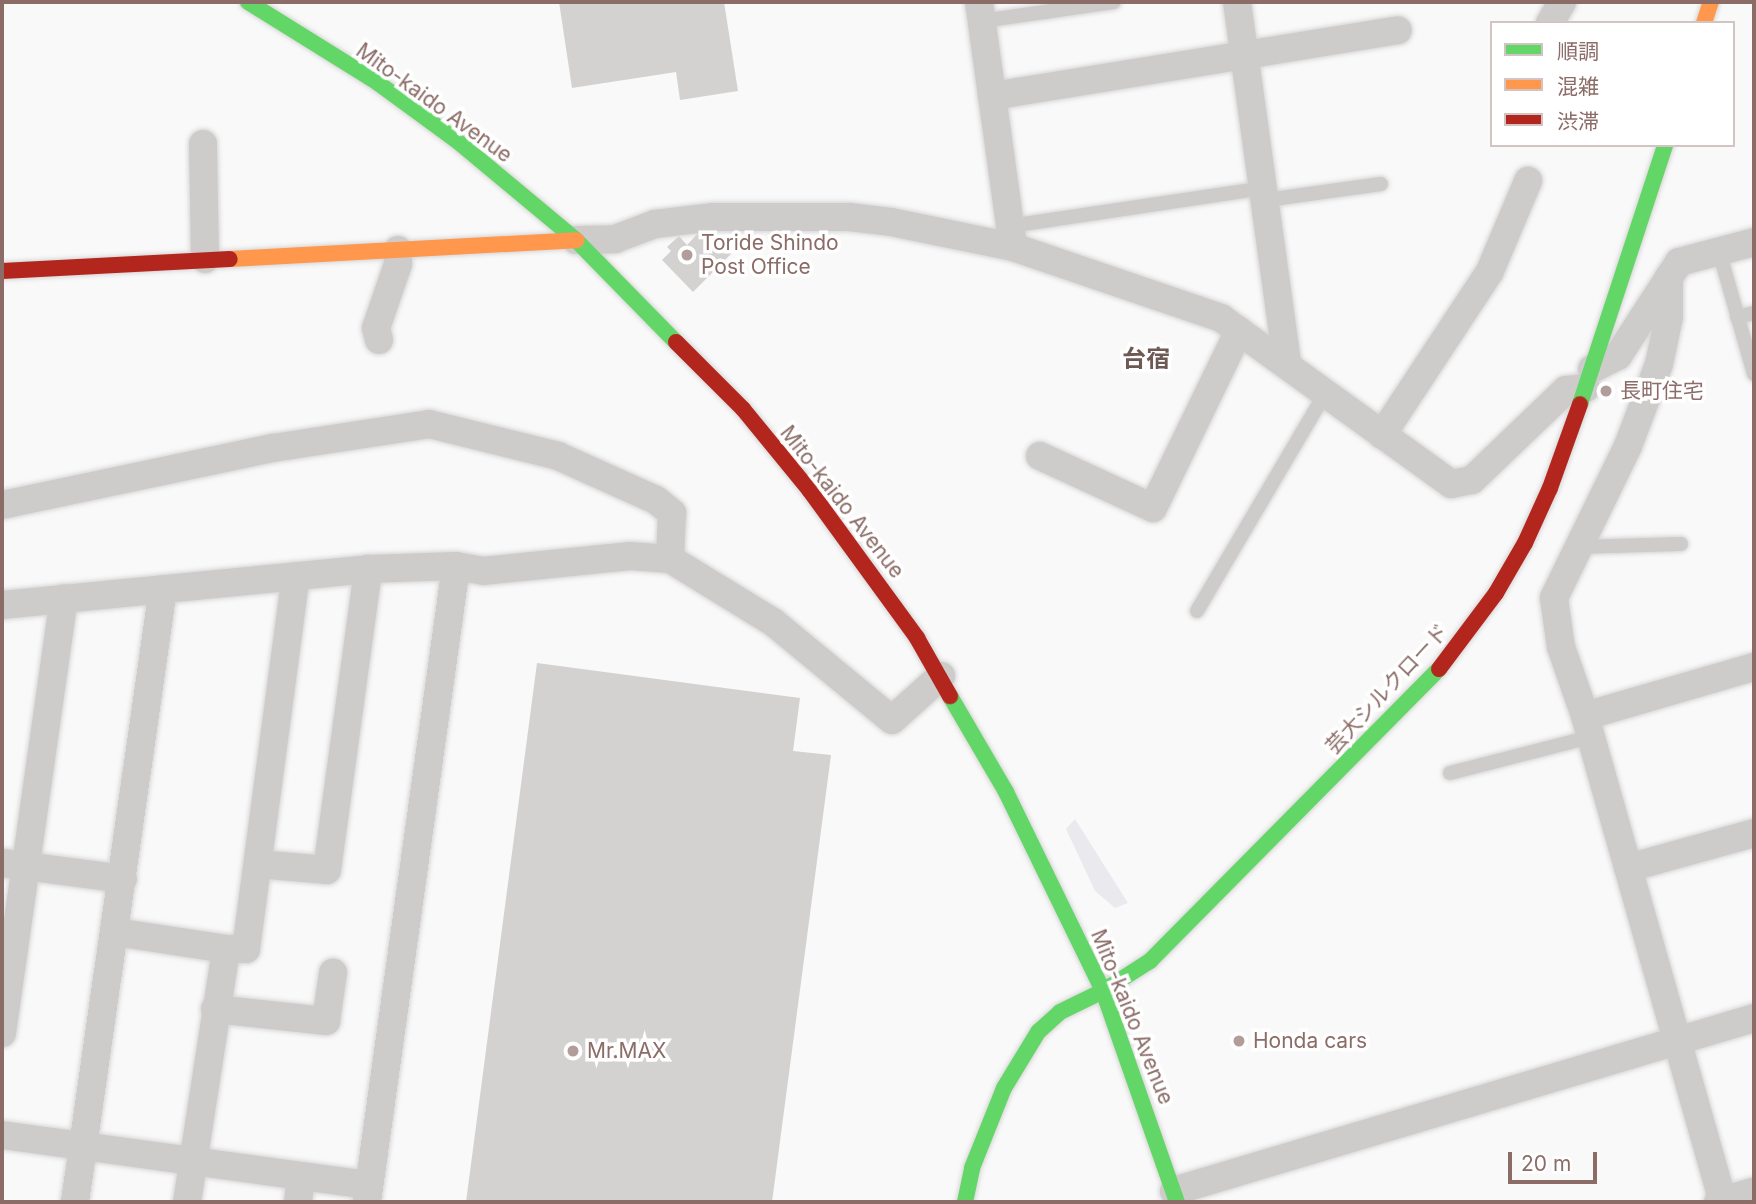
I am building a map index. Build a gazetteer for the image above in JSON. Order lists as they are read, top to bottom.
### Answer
{
  "streets": {
    "street": ["Mito-kaido Avenue", "芸大シルクロード"]
  },
  "crossings": [
    ["Mito-kaido Avenue", "芸大シルクロード"]
  ],
  "districts": ["台宿"],
  "places": [
    "Toride Shindo Post Office",
    "長町住宅",
    "Honda cars",
    "Mr.MAX"
  ],
  "legend": ["順調", "混雑", "渋滞"],
  "scale_bar": "20 m"
}
